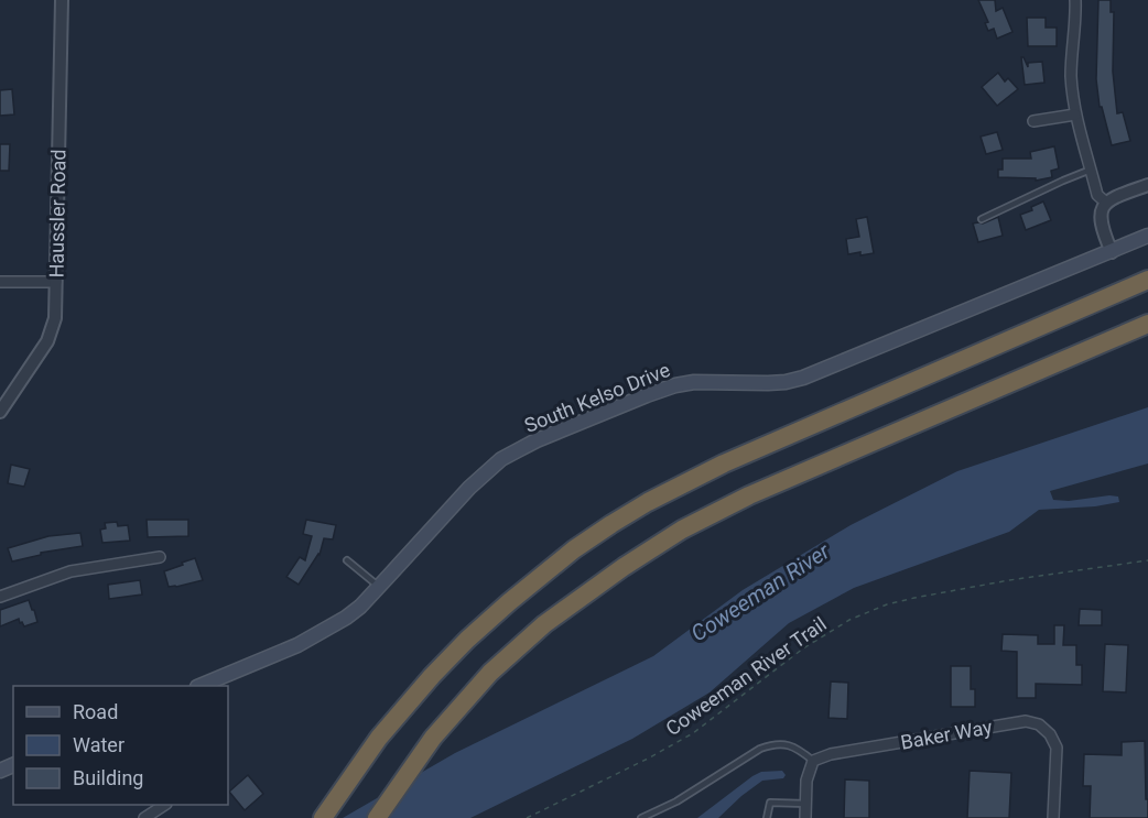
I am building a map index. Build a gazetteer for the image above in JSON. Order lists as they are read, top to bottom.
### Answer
{
  "streets": {
    "main road": ["South Kelso Drive"],
    "street": ["Haussler Road", "Baker Way"],
    "path": ["Coweeman River Trail"]
  },
  "water": ["Coweeman River"],
  "legend": ["Road", "Water", "Building"]
}
